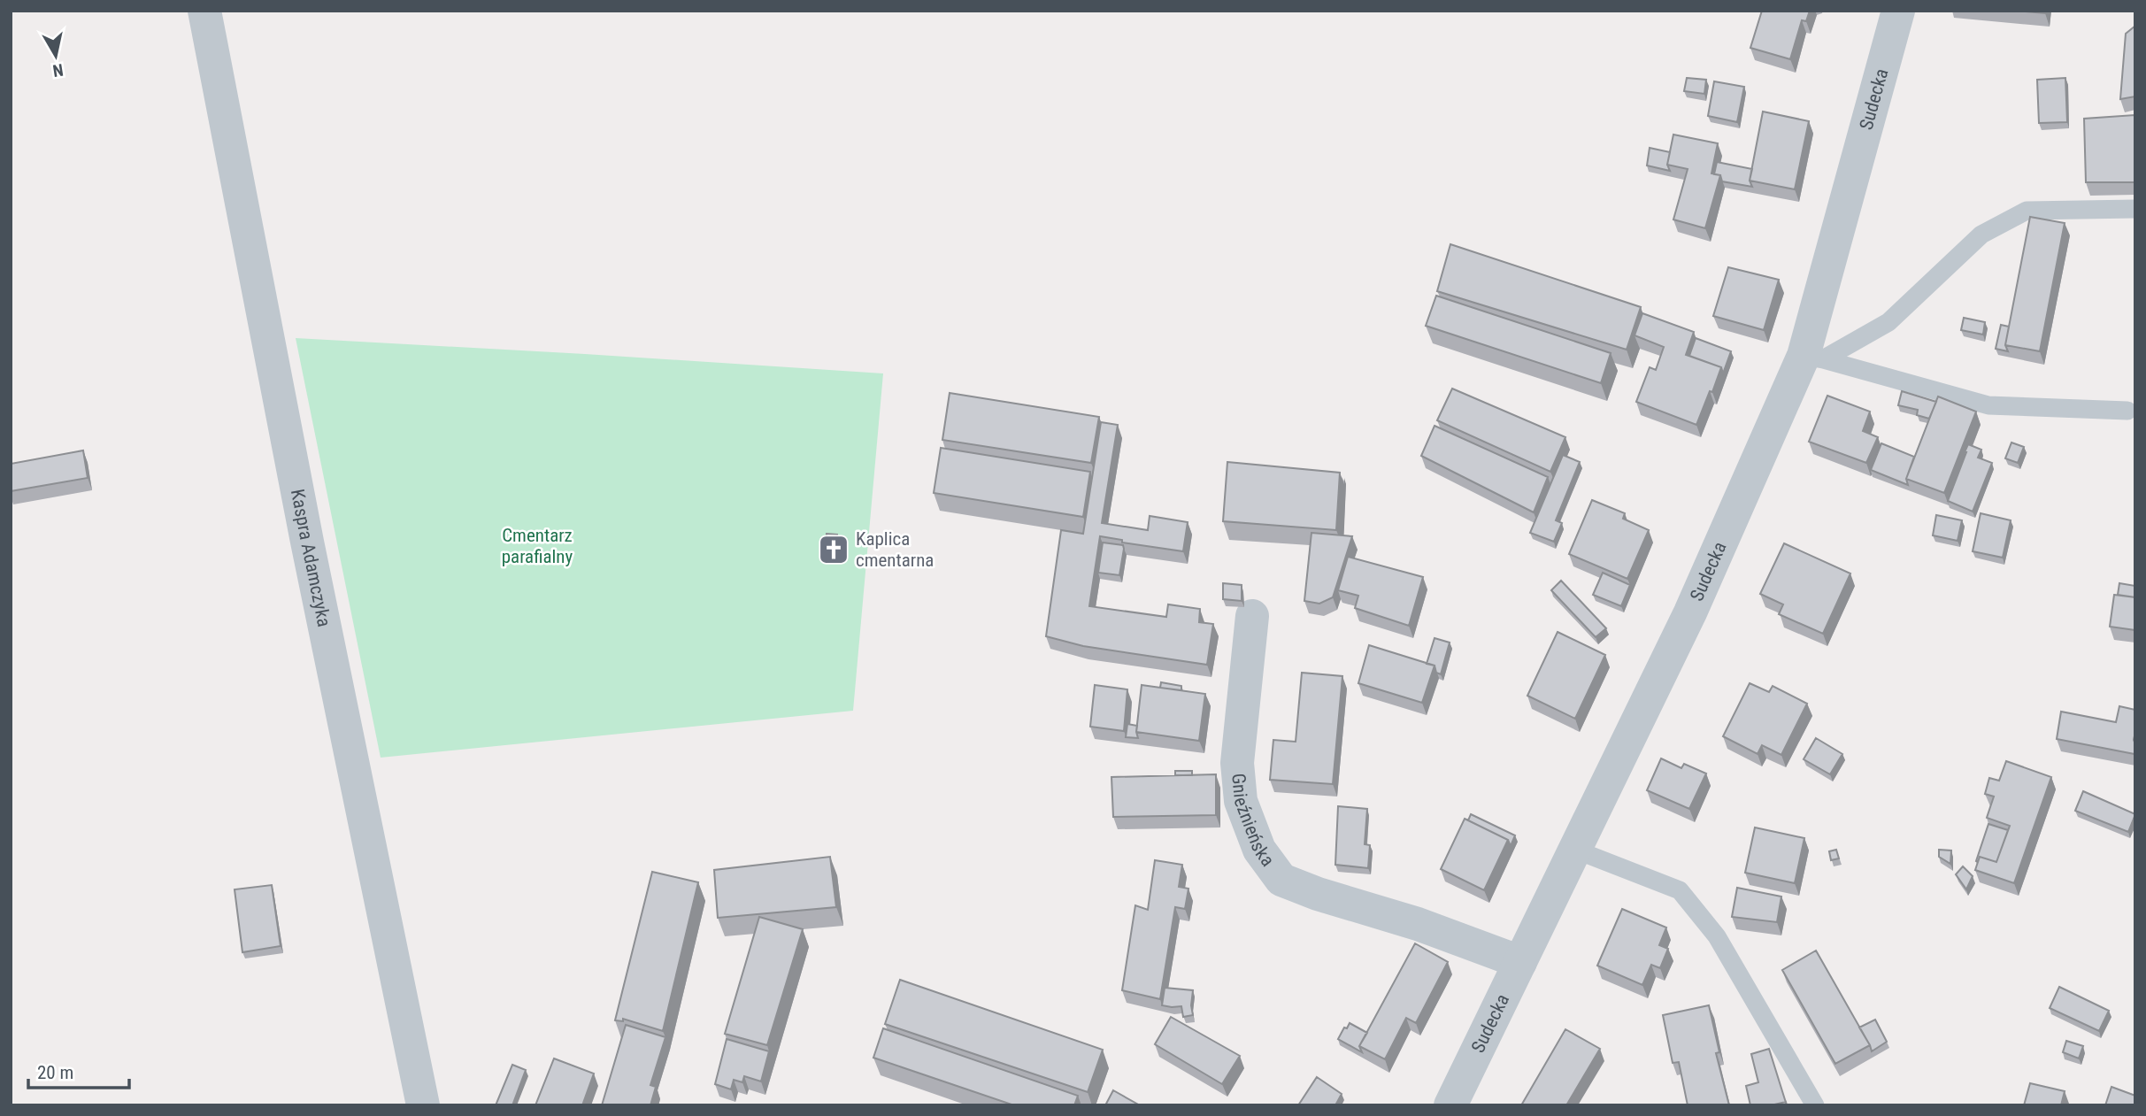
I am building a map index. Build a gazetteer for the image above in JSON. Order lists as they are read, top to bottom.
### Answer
{
  "streets": {
    "street": ["Sudecka", "Kaspra Adamczyka", "Gnieźnieńska"]
  },
  "crossings": [
    ["Sudecka", "Gnieźnieńska"]
  ],
  "parks": ["Cmentarz parafialny"],
  "places": {
    "church": ["Kaplica cmentarna"]
  },
  "scale_bar": "20 m",
  "north": "bottom"
}
